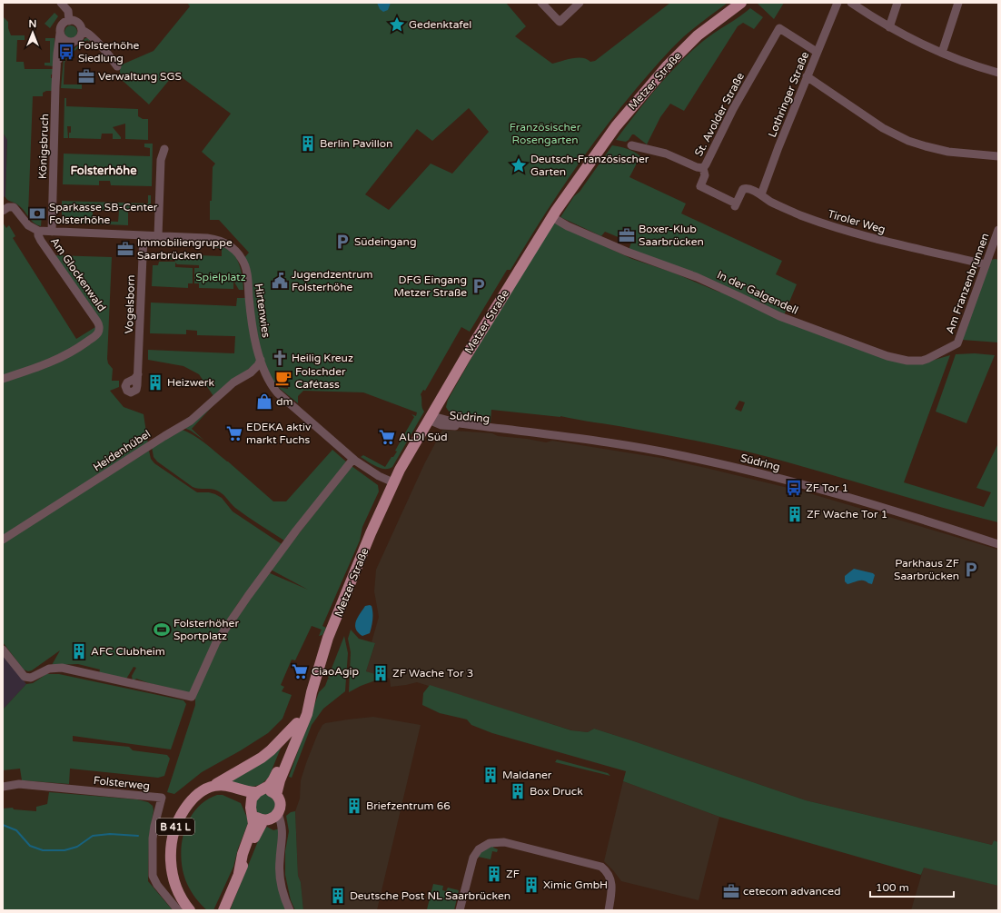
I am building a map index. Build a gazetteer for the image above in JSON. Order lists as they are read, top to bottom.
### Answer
{
  "streets": {
    "main road": ["Metzer Straße", "B 41 L"],
    "street": [
      "Lothringer Straße",
      "St. Avolder Straße",
      "Königsbruch",
      "Tiroler Weg",
      "Am Glockenwald",
      "Am Franzenbrunnen",
      "In der Galgendell",
      "Vogelsborn",
      "Hirtenwies",
      "Südring",
      "Heidenhübel",
      "Folsterweg"
    ]
  },
  "crossings": [
    ["Metzer Straße", "In der Galgendell"],
    ["Metzer Straße", "Hirtenwies"],
    ["Metzer Straße", "Südring"],
    ["Metzer Straße", "B 41 L"],
    ["Lothringer Straße", "St. Avolder Straße"],
    ["Lothringer Straße", "Tiroler Weg"],
    ["St. Avolder Straße", "Tiroler Weg"],
    ["Königsbruch", "Hirtenwies"],
    ["Tiroler Weg", "Am Franzenbrunnen"],
    ["Am Glockenwald", "Hirtenwies"],
    ["Am Franzenbrunnen", "In der Galgendell"],
    ["Vogelsborn", "Hirtenwies"],
    ["Hirtenwies", "Heidenhübel"]
  ],
  "districts": ["Folsterhöhe"],
  "parks": ["Französischer Rosengarten", "Spielplatz"],
  "places": {
    "place": ["Gedenktafel", "Deutsch-Französischer Garten"],
    "bus stop": ["Folsterhöhe Siedlung", "ZF Tor 1"],
    "office": [
      "Verwaltung SGS",
      "Boxer-Klub Saarbrücken",
      "Immobiliengruppe Saarbrücken",
      "cetecom advanced"
    ],
    "building": [
      "Berlin Pavillon",
      "Heizwerk",
      "ZF Wache Tor 1",
      "AFC Clubheim",
      "ZF Wache Tor 3",
      "Maldaner",
      "Box Druck",
      "Briefzentrum 66",
      "ZF",
      "Ximic GmbH",
      "Deutsche Post NL Saarbrücken"
    ],
    "bank": ["Sparkasse SB-Center Folsterhöhe"],
    "parking": ["Südeingang", "DFG Eingang Metzer Straße", "Parkhaus ZF Saarbrücken"],
    "public building": ["Jugendzentrum Folsterhöhe"],
    "church": ["Heilig Kreuz"],
    "cafe": ["Folschder Cafétass"],
    "shop": ["dm"],
    "supermarket": ["EDEKA aktiv markt Fuchs", "ALDI Süd", "CiaoAgip"],
    "sports": ["Folsterhöher Sportplatz"]
  },
  "scale_bar": "100 m",
  "north": "top"
}
